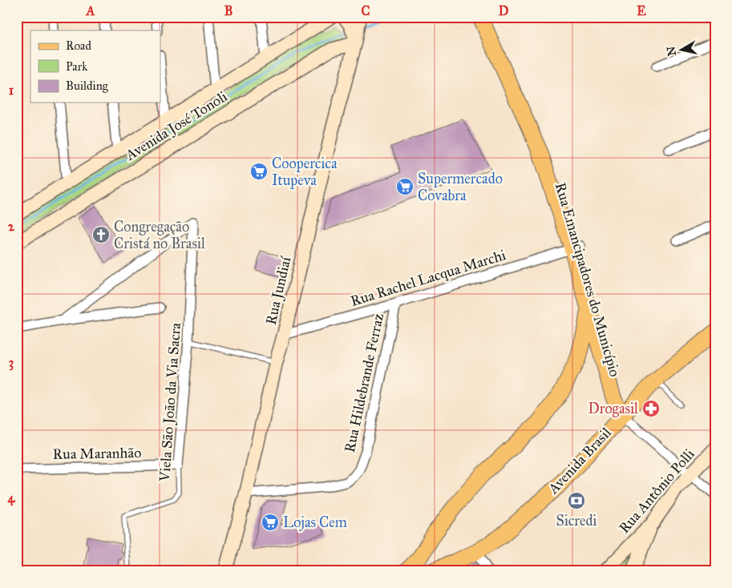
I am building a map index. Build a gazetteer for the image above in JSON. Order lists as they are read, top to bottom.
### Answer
{
  "streets": {
    "main road": [
      "Avenida José Tonoli",
      "Rua Emancipadores do Município",
      "Rua Jundiaí",
      "Avenida Brasil",
      "Rua Antônio Polli"
    ],
    "street": [
      "Rua Rachel Lacqua Marchi",
      "Rua Hildebrande Ferraz",
      "Viela São João da Via Sacra",
      "Rua Maranhão"
    ]
  },
  "crossings": [
    ["Avenida José Tonoli", "Rua Jundiaí"],
    ["Rua Rachel Lacqua Marchi", "Rua Emancipadores do Município"],
    ["Rua Rachel Lacqua Marchi", "Rua Jundiaí"],
    ["Rua Rachel Lacqua Marchi", "Rua Hildebrande Ferraz"],
    ["Rua Emancipadores do Município", "Avenida Brasil"],
    ["Rua Jundiaí", "Rua Hildebrande Ferraz"],
    ["Viela São João da Via Sacra", "Rua Maranhão"]
  ],
  "places": {
    "supermarket": ["Coopercica Itupeva", "Supermercado Covabra", "Lojas Cem"],
    "church": ["Congregação Cristá no Brasil"],
    "pharmacy": ["Drogasil"],
    "bank": ["Sicredi"]
  },
  "legend": ["Road", "Park", "Building"],
  "north": "left",
  "grid": {
    "columns": [
      "A",
      "B",
      "C",
      "D",
      "E"
    ],
    "rows": [
      "1",
      "2",
      "3",
      "4"
    ]
  }
}
